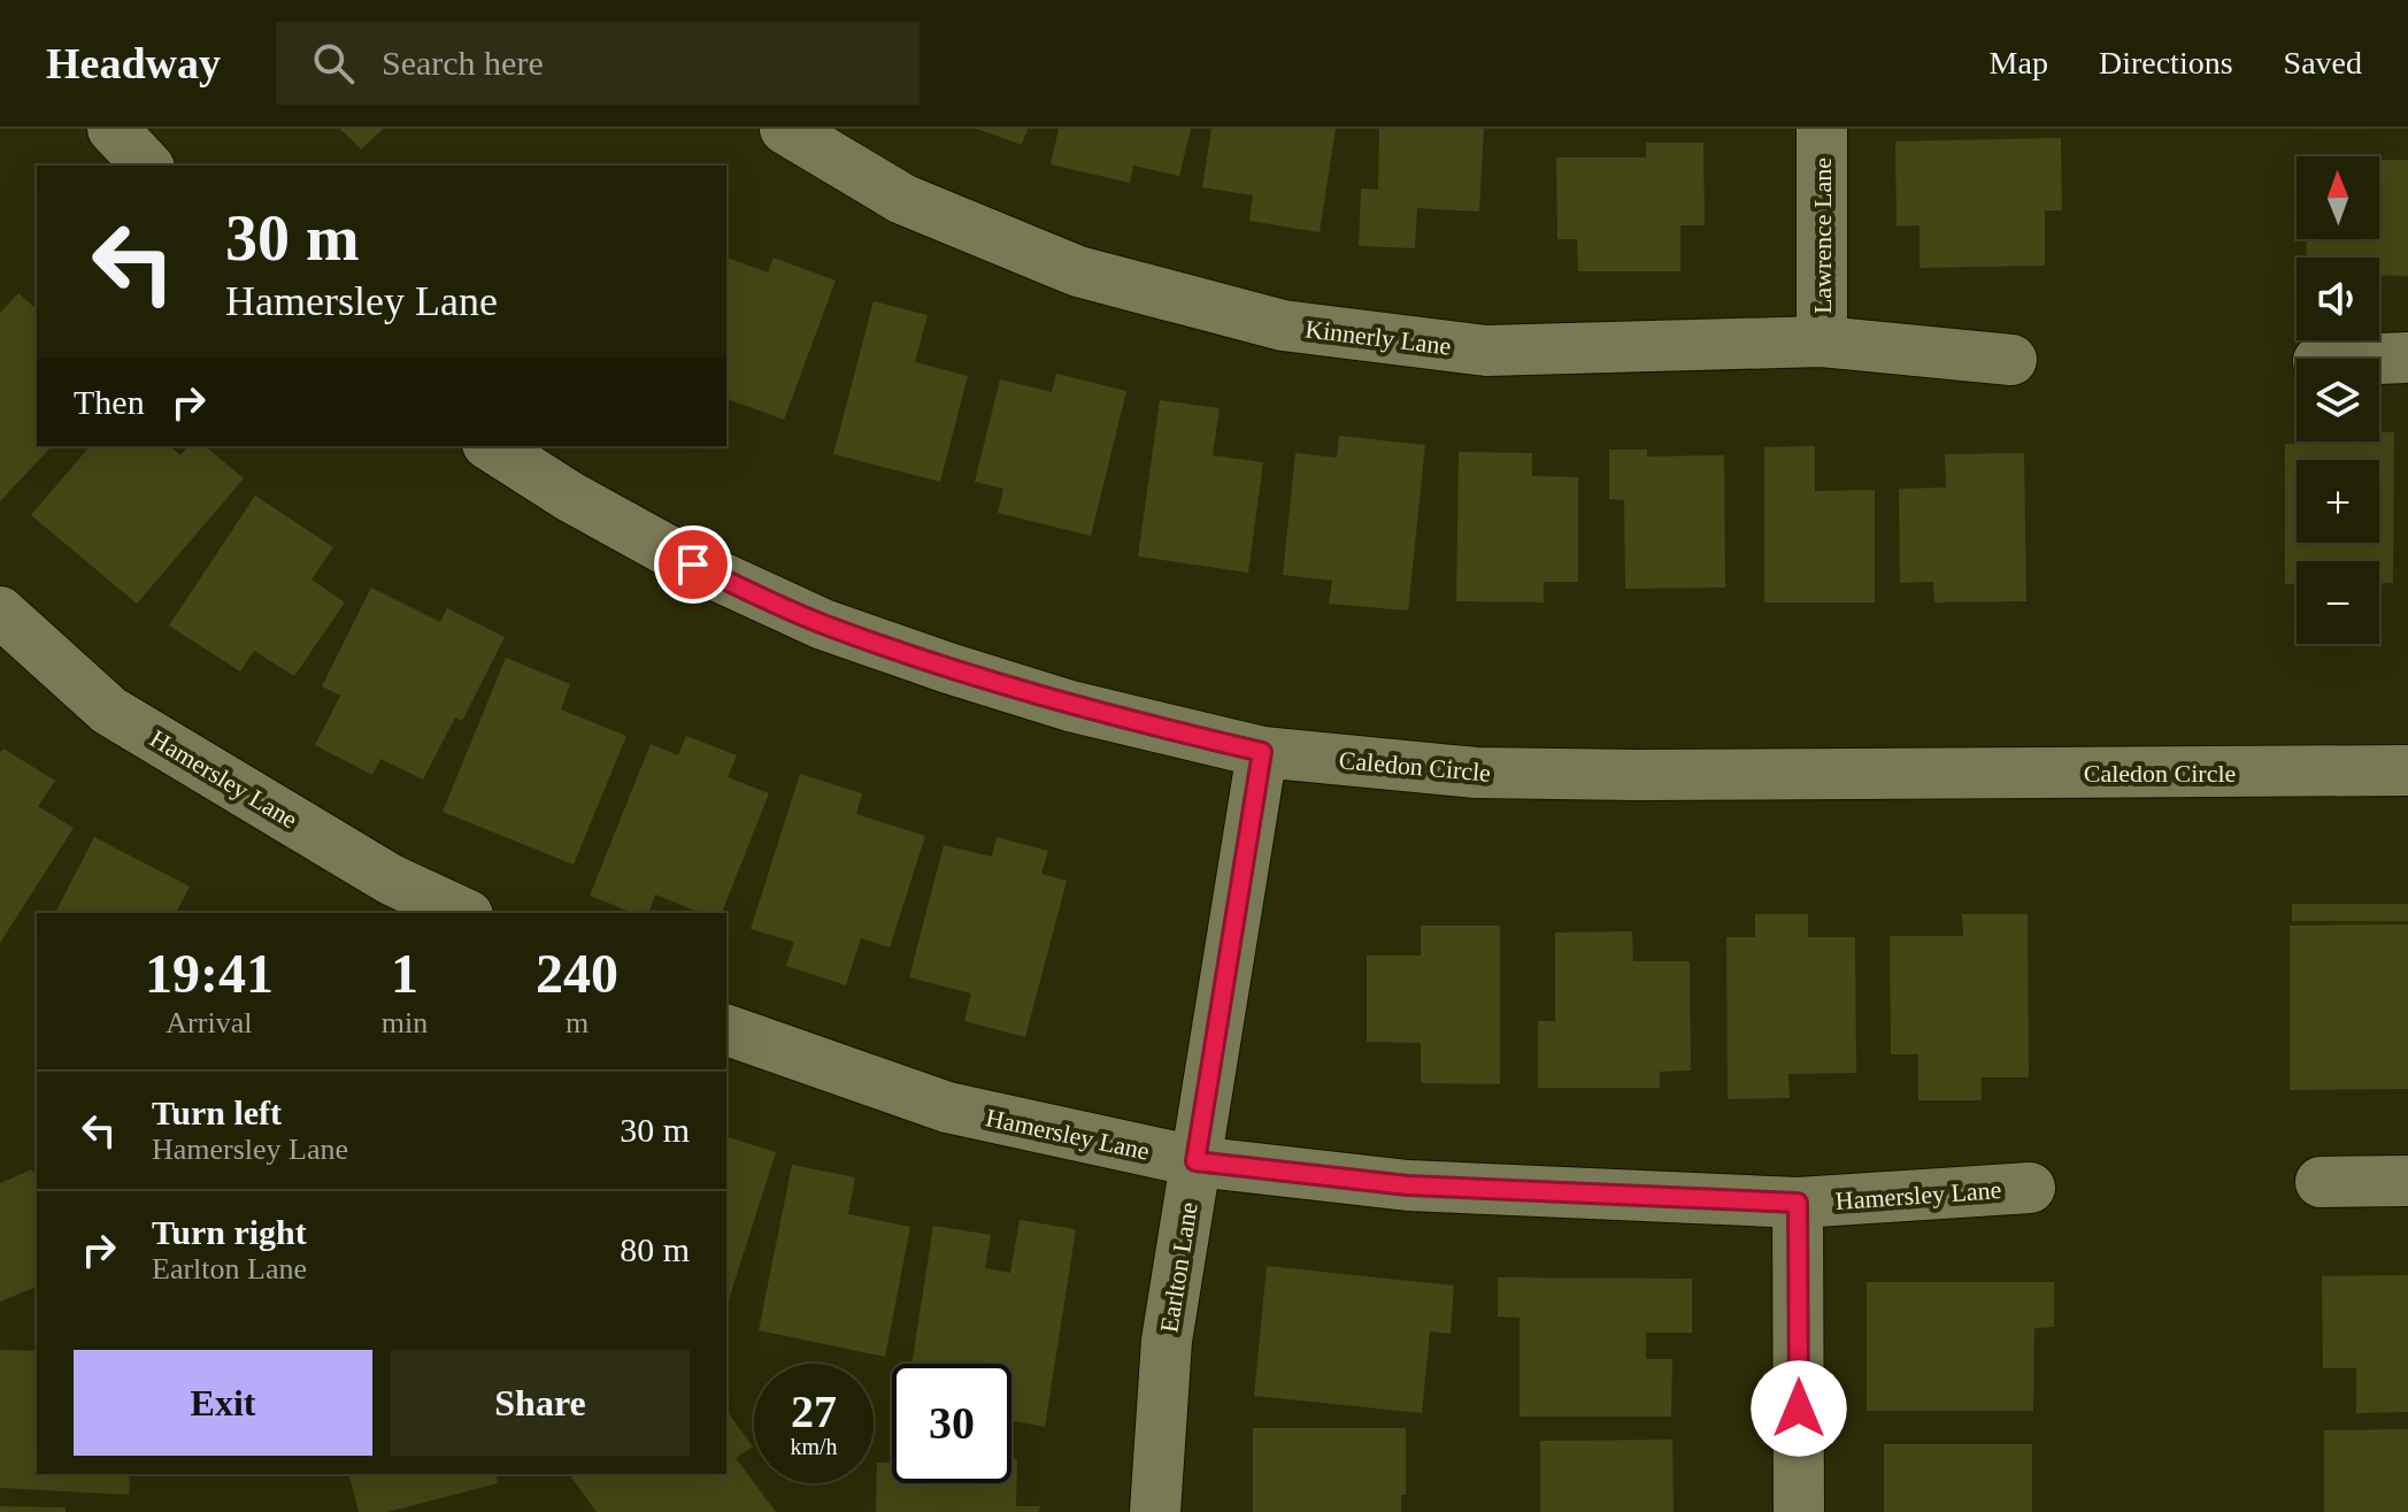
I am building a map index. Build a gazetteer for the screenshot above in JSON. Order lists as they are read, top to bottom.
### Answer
{
  "streets": {
    "street": [
      "Lawrence Lane",
      "Kinnerly Lane",
      "Caledon Circle",
      "Hamersley Lane",
      "Earlton Lane"
    ]
  },
  "crossings": [
    ["Lawrence Lane", "Kinnerly Lane"],
    ["Caledon Circle", "Earlton Lane"],
    ["Hamersley Lane", "Earlton Lane"]
  ],
  "north": "top",
  "page": {
    "header": "Headway",
    "search": "Search here",
    "nav": ["Map", "Directions", "Saved"],
    "map_buttons": ["+", "−"],
    "turn": ["30 m", "Hamersley Lane"],
    "then": "Then",
    "eta": [
      "19:41",
      "Arrival",
      "1",
      "min",
      "240",
      "m"
    ],
    "list": [
      {
        "name": "Turn left",
        "note": "Hamersley Lane",
        "value": "30 m"
      },
      {
        "name": "Turn right",
        "note": "Earlton Lane",
        "value": "80 m"
      }
    ],
    "buttons": ["Exit", "Share"],
    "speed": "27 km/h",
    "limit": "30"
  }
}
